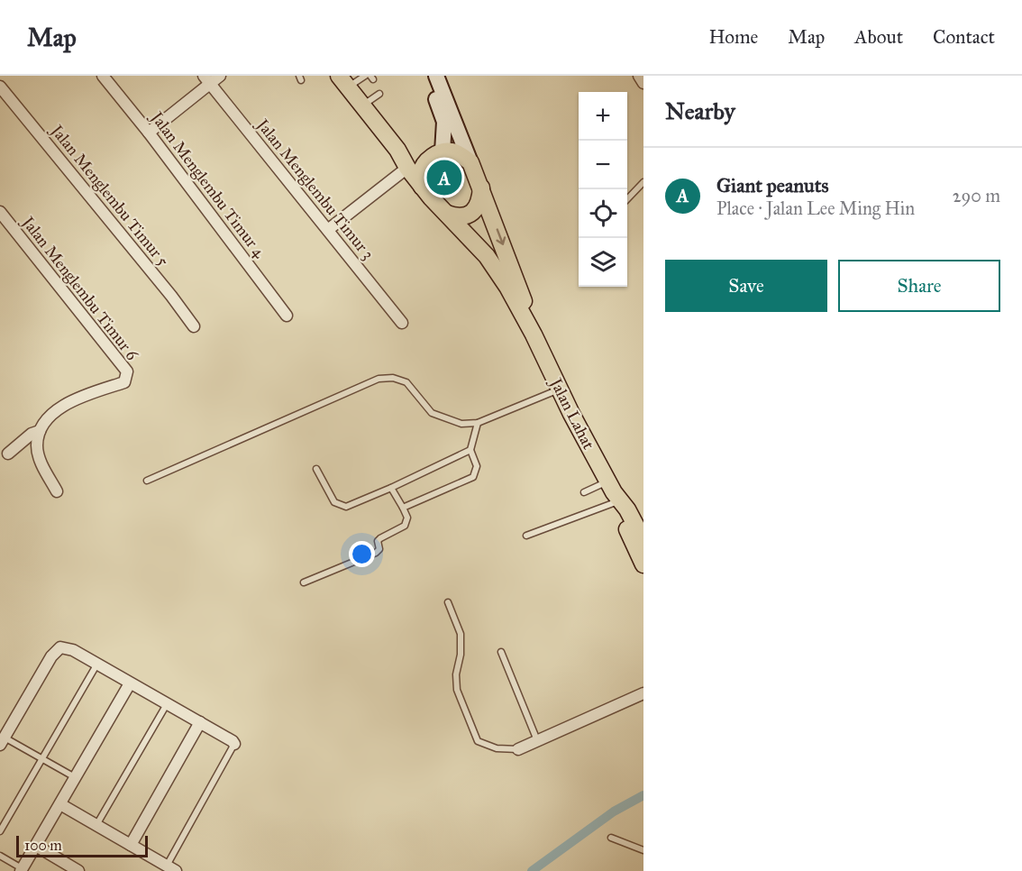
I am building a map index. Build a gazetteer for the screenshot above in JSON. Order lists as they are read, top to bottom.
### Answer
{
  "streets": {
    "main road": ["Jalan Lahat"],
    "street": [
      "Jalan Menglembu Timur 4",
      "Jalan Menglembu Timur 3",
      "Jalan Menglembu Timur 5",
      "Jalan Menglembu Timur 6"
    ]
  },
  "scale_bar": "100 m",
  "page": {
    "header": "Map",
    "nav": [
      "Home",
      "Map",
      "About",
      "Contact"
    ],
    "heading": "Nearby",
    "map_buttons": ["+", "−"],
    "list": [
      {
        "mark": "A",
        "name": "Giant peanuts",
        "note": "Place · Jalan Lee Ming Hin",
        "value": "290 m"
      }
    ],
    "pins": "A",
    "buttons": ["Save", "Share"],
    "scale": "100 m"
  }
}
